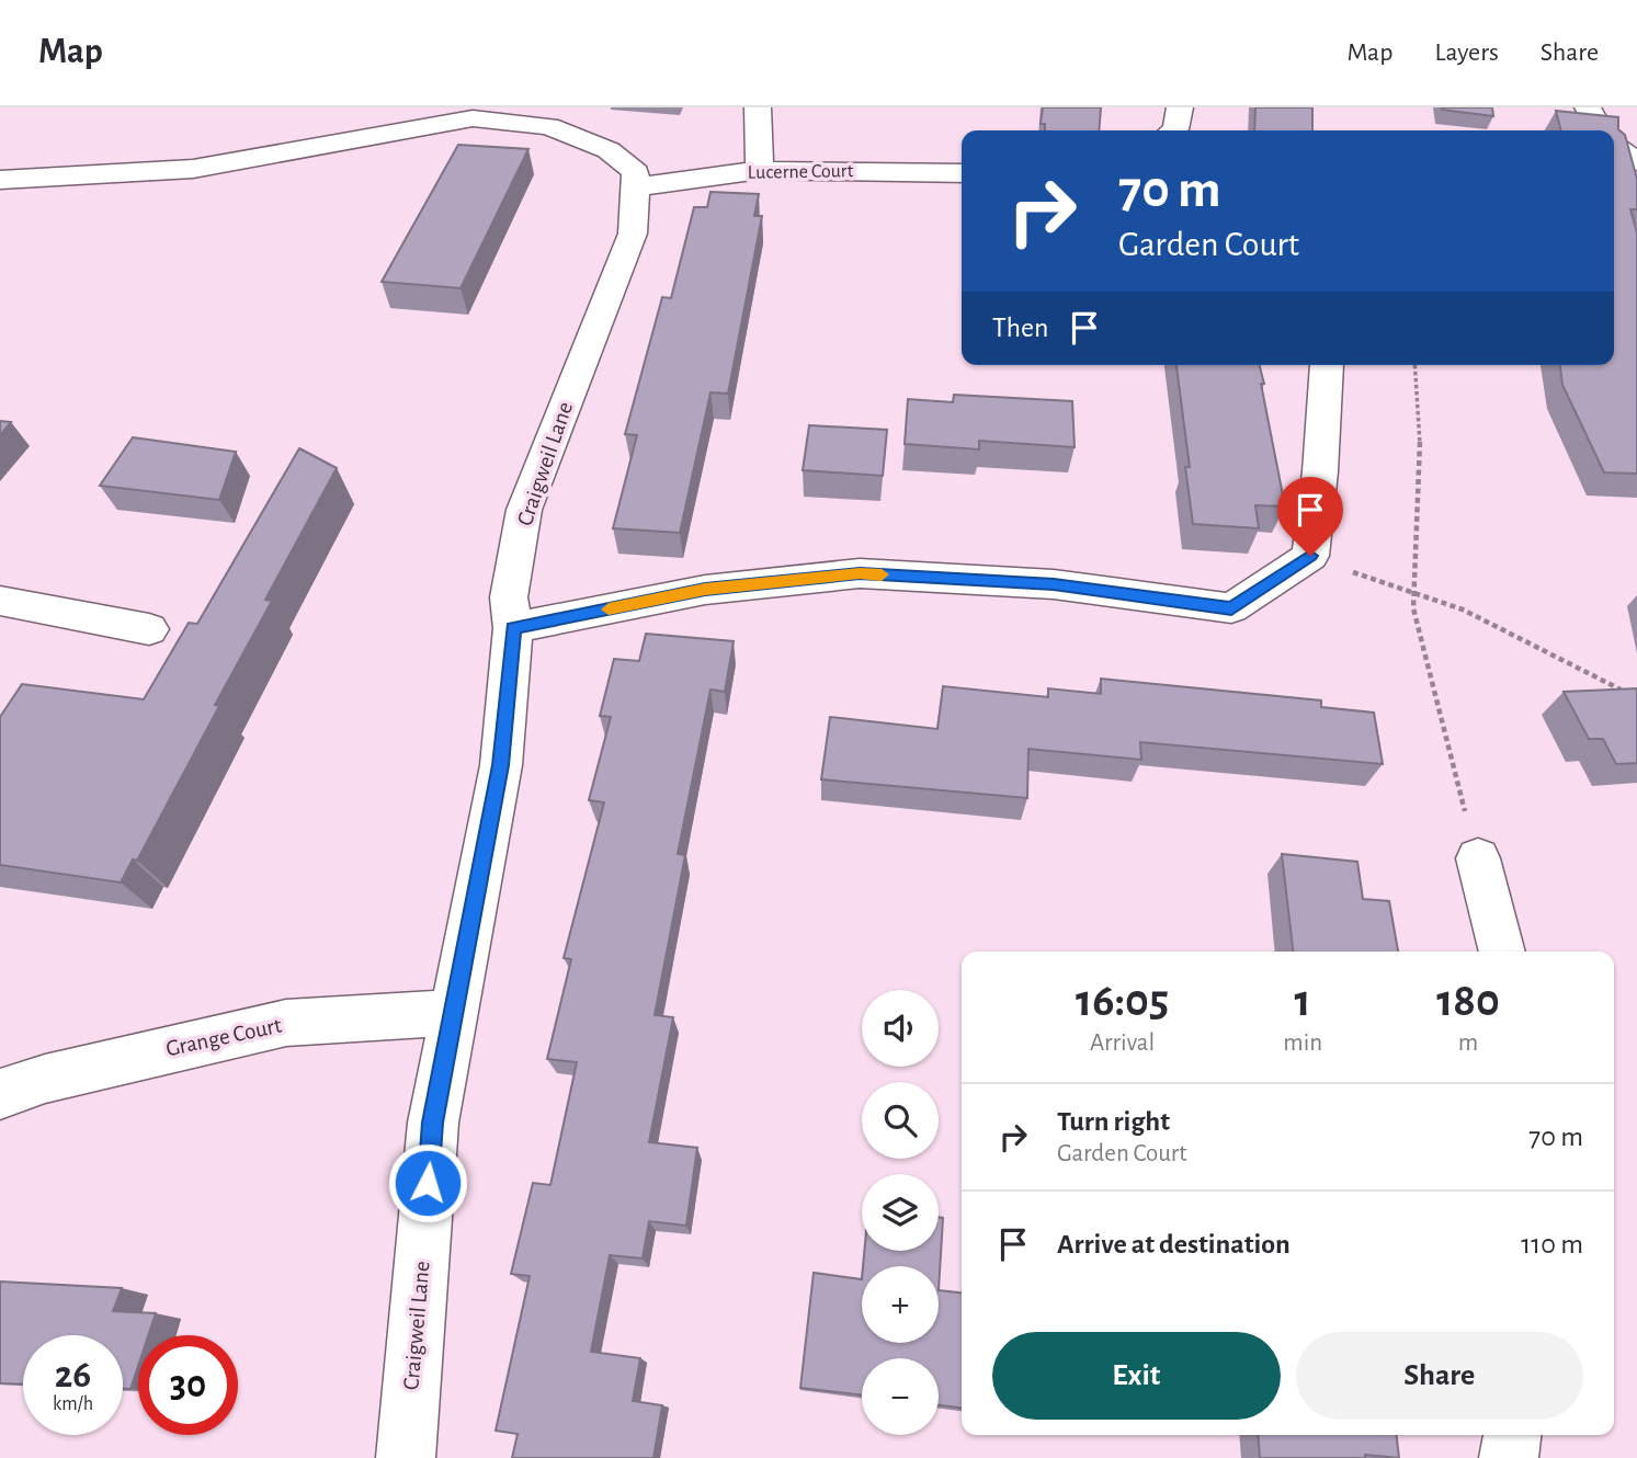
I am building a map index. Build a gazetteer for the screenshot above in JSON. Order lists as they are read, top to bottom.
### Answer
{
  "streets": {
    "street": ["Lucerne Court", "Craigweil Lane", "Grange Court"]
  },
  "crossings": [
    ["Lucerne Court", "Craigweil Lane"],
    ["Craigweil Lane", "Grange Court"]
  ],
  "page": {
    "header": "Map",
    "nav": ["Map", "Layers", "Share"],
    "turn": ["70 m", "Garden Court"],
    "then": "Then",
    "eta": [
      "16:05",
      "Arrival",
      "1",
      "min",
      "180",
      "m"
    ],
    "map_buttons": ["+", "−"],
    "list": [
      {
        "name": "Turn right",
        "note": "Garden Court",
        "value": "70 m"
      },
      {
        "name": "Arrive at destination",
        "value": "110 m"
      }
    ],
    "buttons": ["Exit", "Share"],
    "speed": "26 km/h",
    "limit": "30"
  }
}
